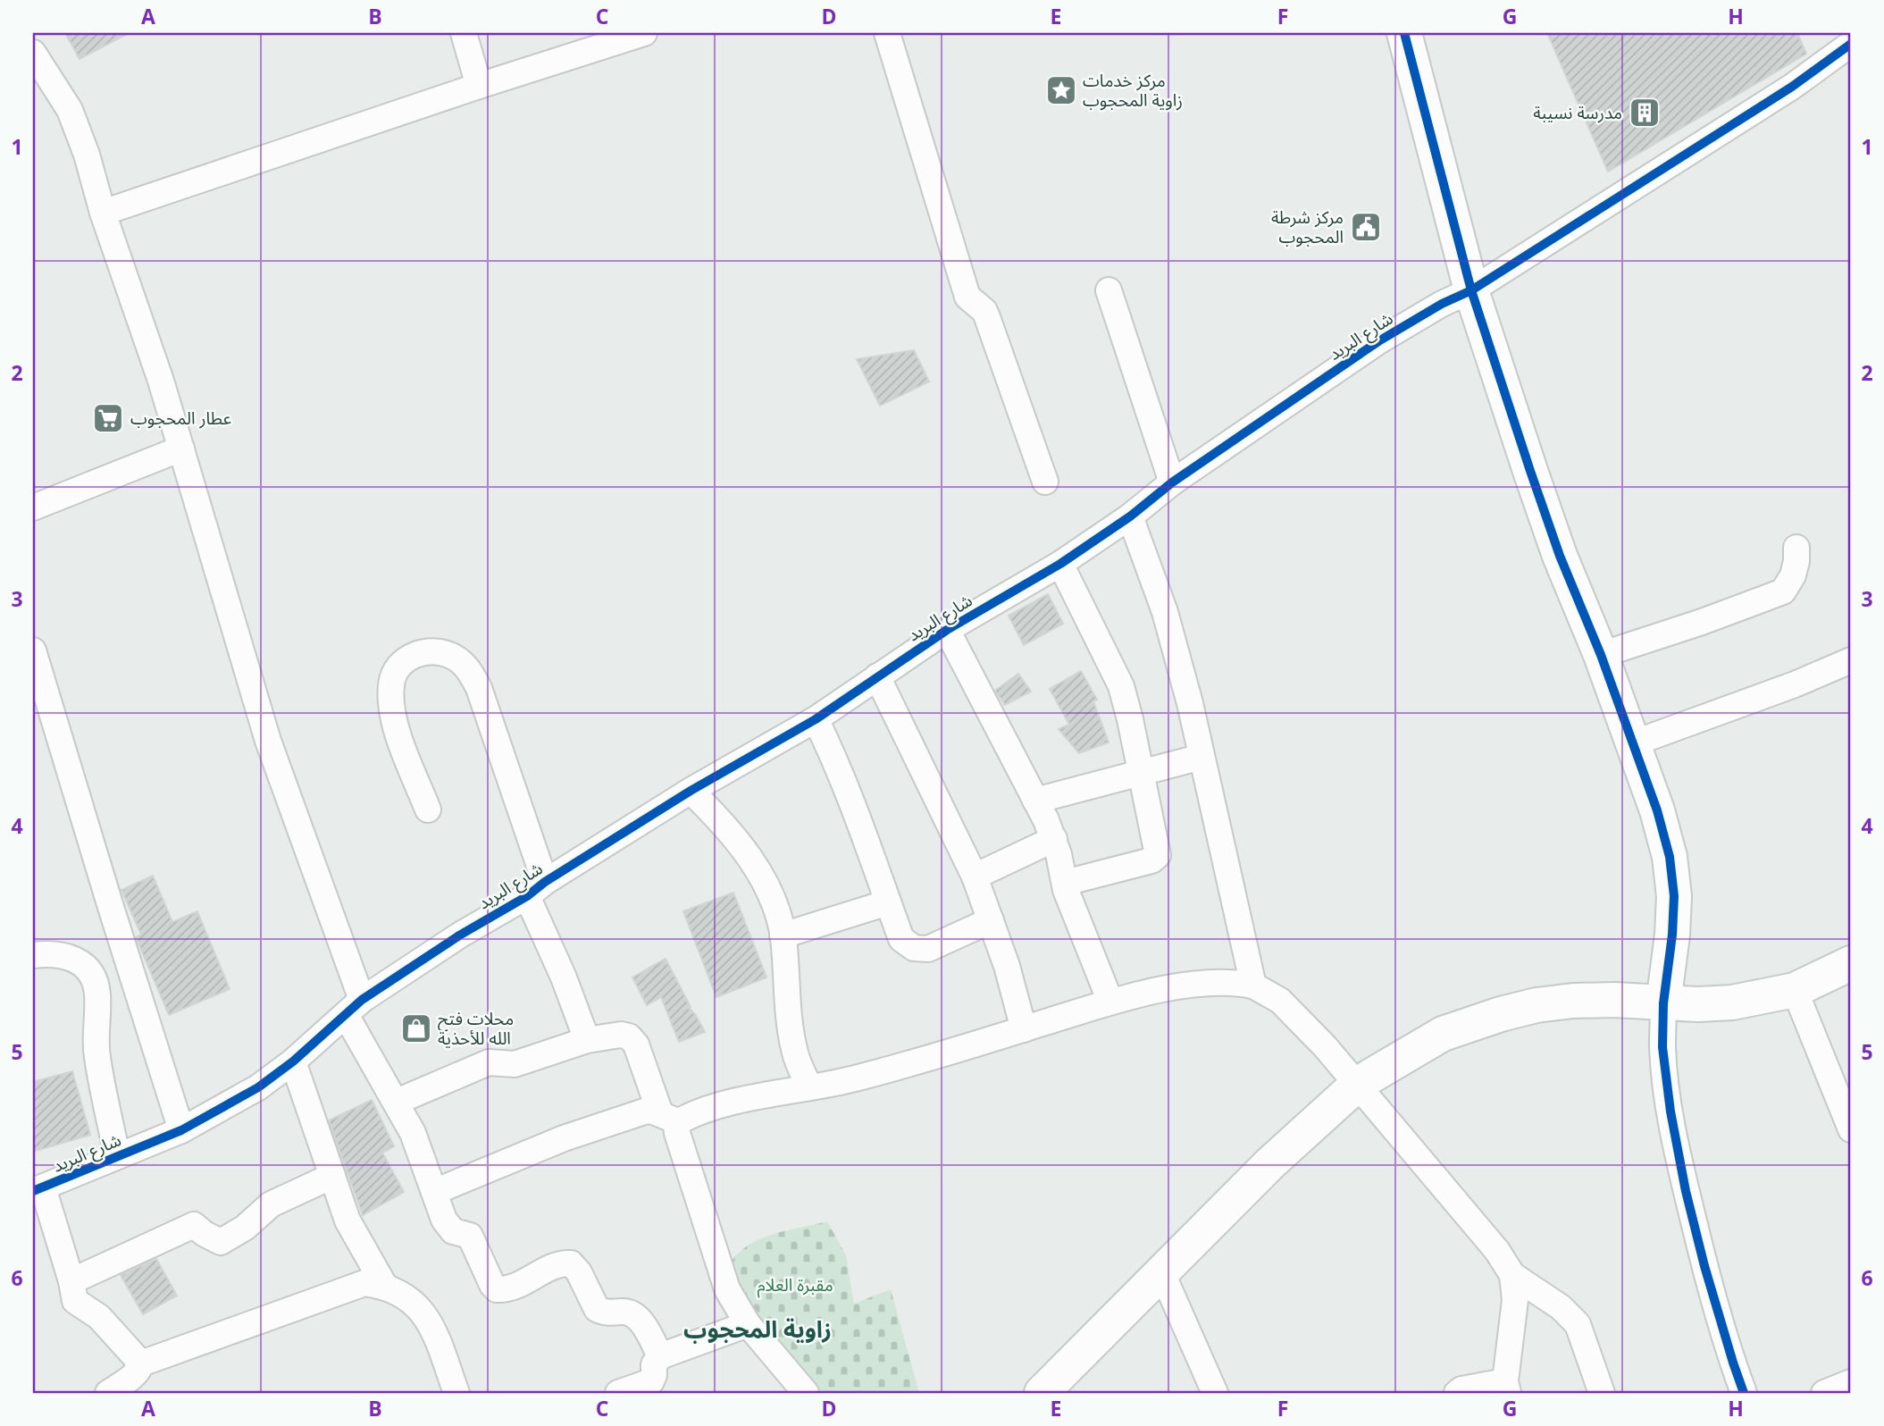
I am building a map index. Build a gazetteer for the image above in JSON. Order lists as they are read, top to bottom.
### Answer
{
  "streets": {
    "street": ["شارع البريد"]
  },
  "districts": ["زاوية المحجوب"],
  "parks": ["مقبرة العلام"],
  "places": {
    "place": ["مركز خدمات زاوية المحجوب"],
    "building": ["مدرسة نسيبة"],
    "public building": ["مركز شرطة المحجوب"],
    "supermarket": ["عطار المحجوب"],
    "shop": ["محلات فتح الله للأحذية"]
  },
  "grid": {
    "columns": [
      "A",
      "B",
      "C",
      "D",
      "E",
      "F",
      "G",
      "H"
    ],
    "rows": [
      "1",
      "2",
      "3",
      "4",
      "5",
      "6"
    ]
  }
}
